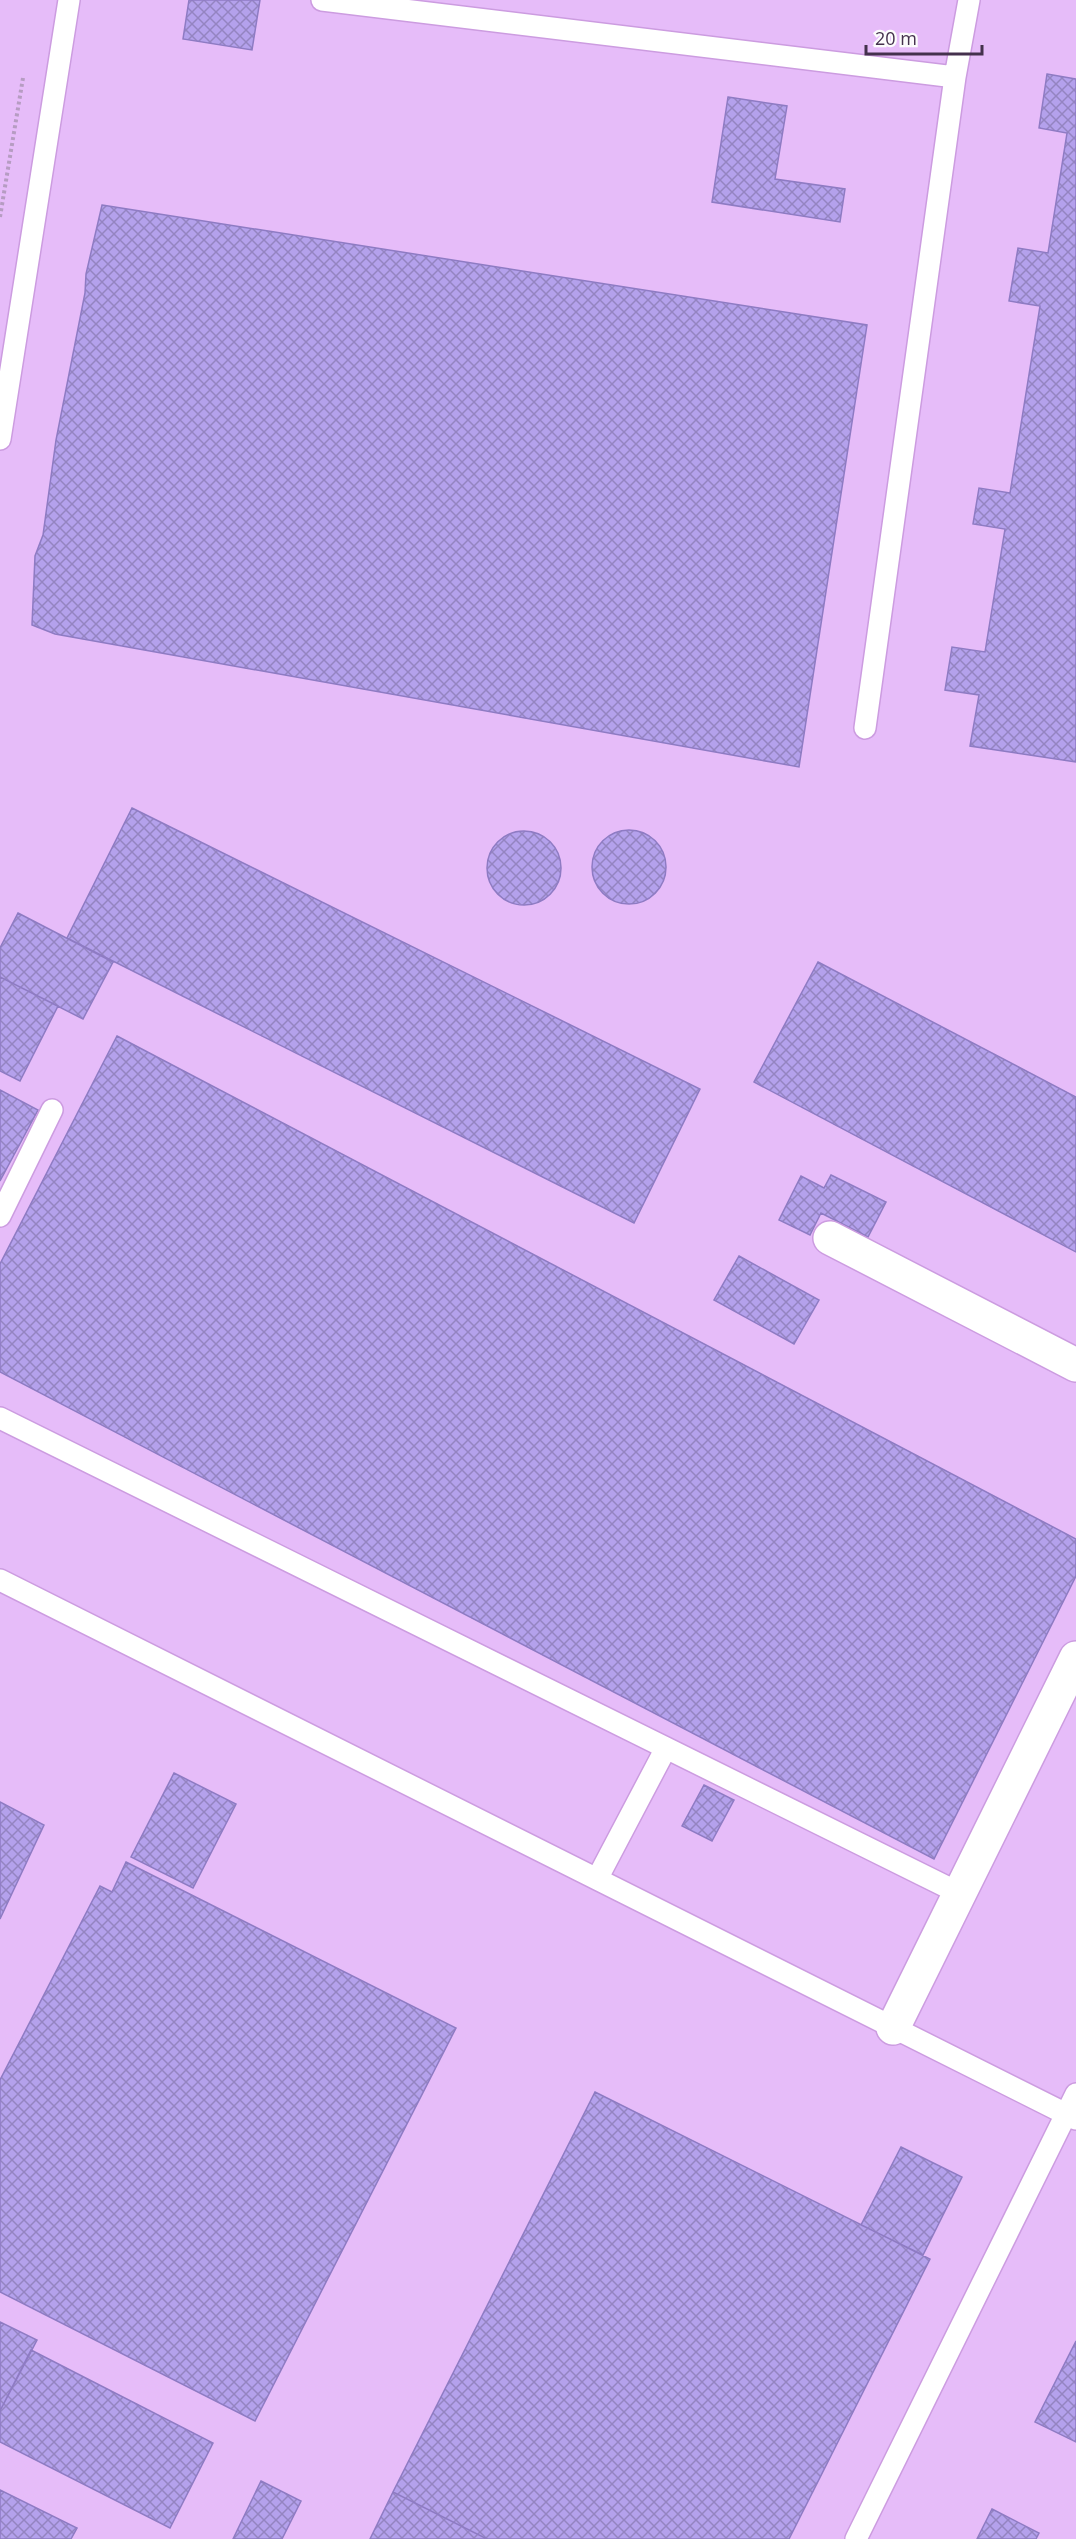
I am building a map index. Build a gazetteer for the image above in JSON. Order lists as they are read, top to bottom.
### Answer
{
  "scale_bar": "20 m"
}
